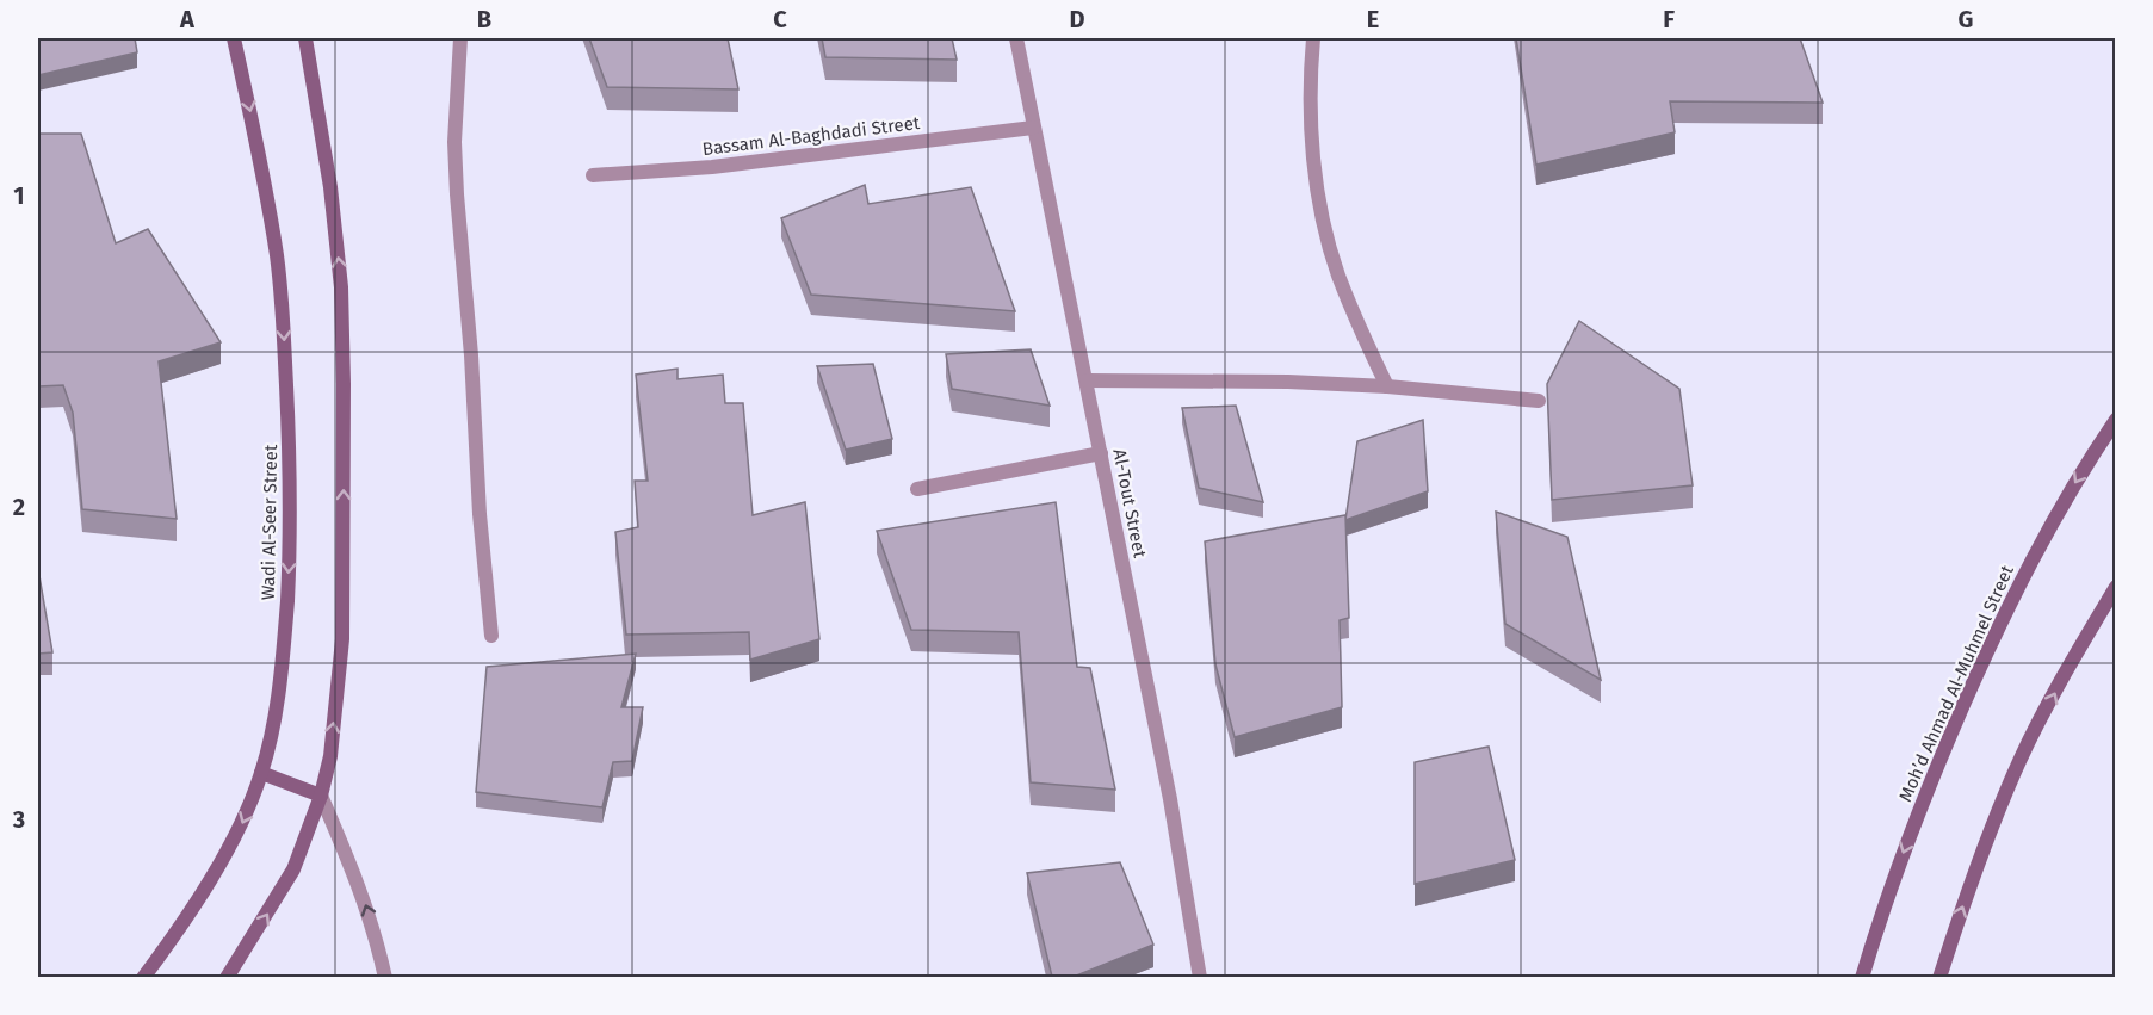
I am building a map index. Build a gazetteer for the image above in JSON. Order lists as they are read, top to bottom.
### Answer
{
  "streets": {
    "main road": ["Wadi Al-Seer Street", "Moh’d Ahmad Al-Muhmel Street"],
    "street": ["Bassam Al-Baghdadi Street", "Al-Tout Street"]
  },
  "crossings": [
    ["Bassam Al-Baghdadi Street", "Al-Tout Street"]
  ],
  "grid": {
    "columns": [
      "A",
      "B",
      "C",
      "D",
      "E",
      "F",
      "G"
    ],
    "rows": ["1", "2", "3"]
  }
}
